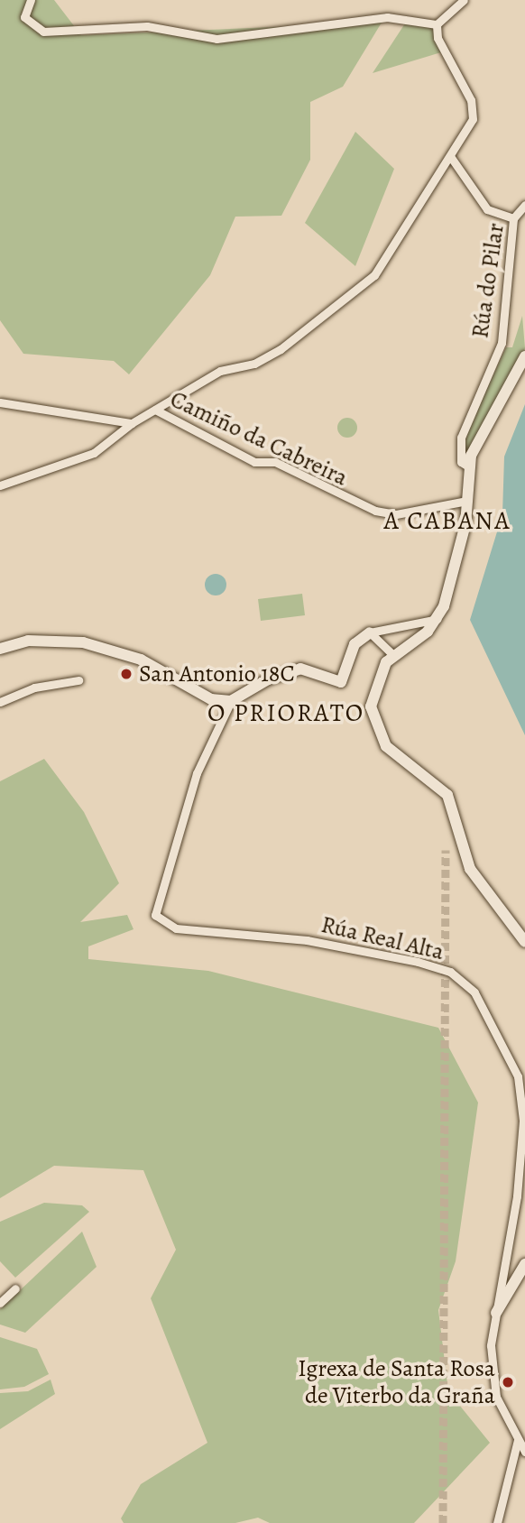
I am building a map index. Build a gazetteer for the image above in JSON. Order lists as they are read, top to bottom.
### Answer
{
  "streets": {
    "street": ["Rúa do Pilar", "Camiño da Cabreira", "Rúa Real Alta"]
  },
  "districts": ["A CABANA", "O PRIORATO"],
  "places": ["San Antonio 18C", "Igrexa de Santa Rosa de Viterbo da Graña"]
}
